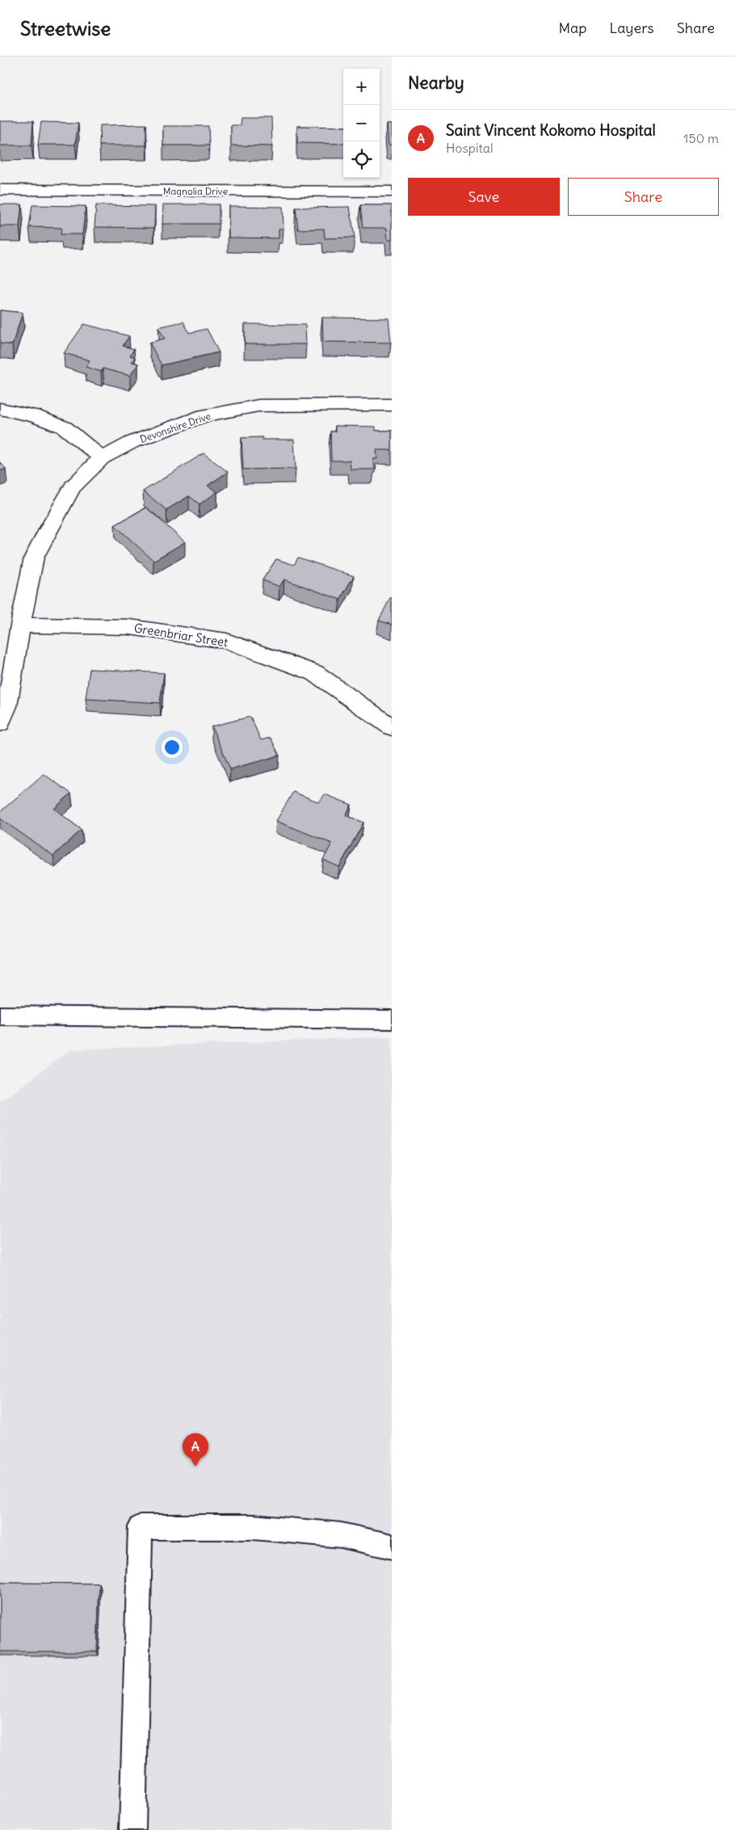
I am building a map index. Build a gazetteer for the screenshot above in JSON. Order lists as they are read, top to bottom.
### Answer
{
  "streets": {
    "street": ["Magnolia Drive", "Devonshire Drive", "Greenbriar Street"]
  },
  "crossings": [
    ["Devonshire Drive", "Greenbriar Street"]
  ],
  "page": {
    "header": "Streetwise",
    "nav": ["Map", "Layers", "Share"],
    "heading": "Nearby",
    "map_buttons": ["+", "−"],
    "list": [
      {
        "mark": "A",
        "name": "Saint Vincent Kokomo Hospital",
        "note": "Hospital",
        "value": "150 m"
      }
    ],
    "buttons": ["Save", "Share"],
    "pins": "A"
  }
}
